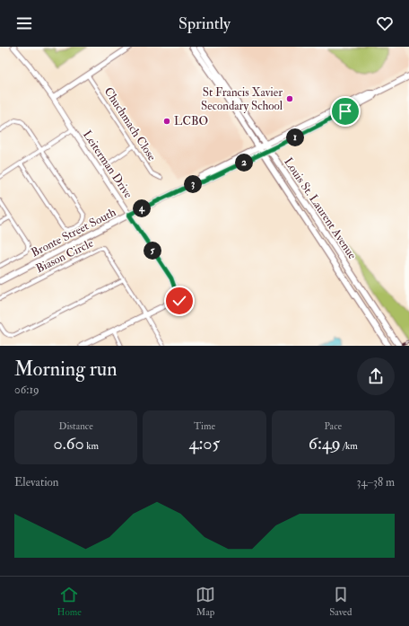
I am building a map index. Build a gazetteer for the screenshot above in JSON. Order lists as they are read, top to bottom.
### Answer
{
  "streets": {
    "main road": ["Louis St. Laurent Avenue", "Bronte Street South"],
    "street": ["Chuchmach Close", "Leiterman Drive", "Biason Circle"]
  },
  "crossings": [
    ["Leiterman Drive", "Bronte Street South"],
    ["Leiterman Drive", "Biason Circle"],
    ["Louis St. Laurent Avenue", "Bronte Street South"]
  ],
  "places": ["St Francis Xavier Secondary School", "LCBO"],
  "page": {
    "header": "Sprintly",
    "pins": [
      "1",
      "2",
      "3",
      "4",
      "5"
    ],
    "heading": ["Morning run", "06:19"],
    "stats": [
      ["Distance", "0.60 km"],
      ["Time", "4:05"],
      ["Pace", "6:49 /km"]
    ],
    "chart": ["Elevation", "34–38 m"],
    "tabs": ["Home", "Map", "Saved"]
  }
}
